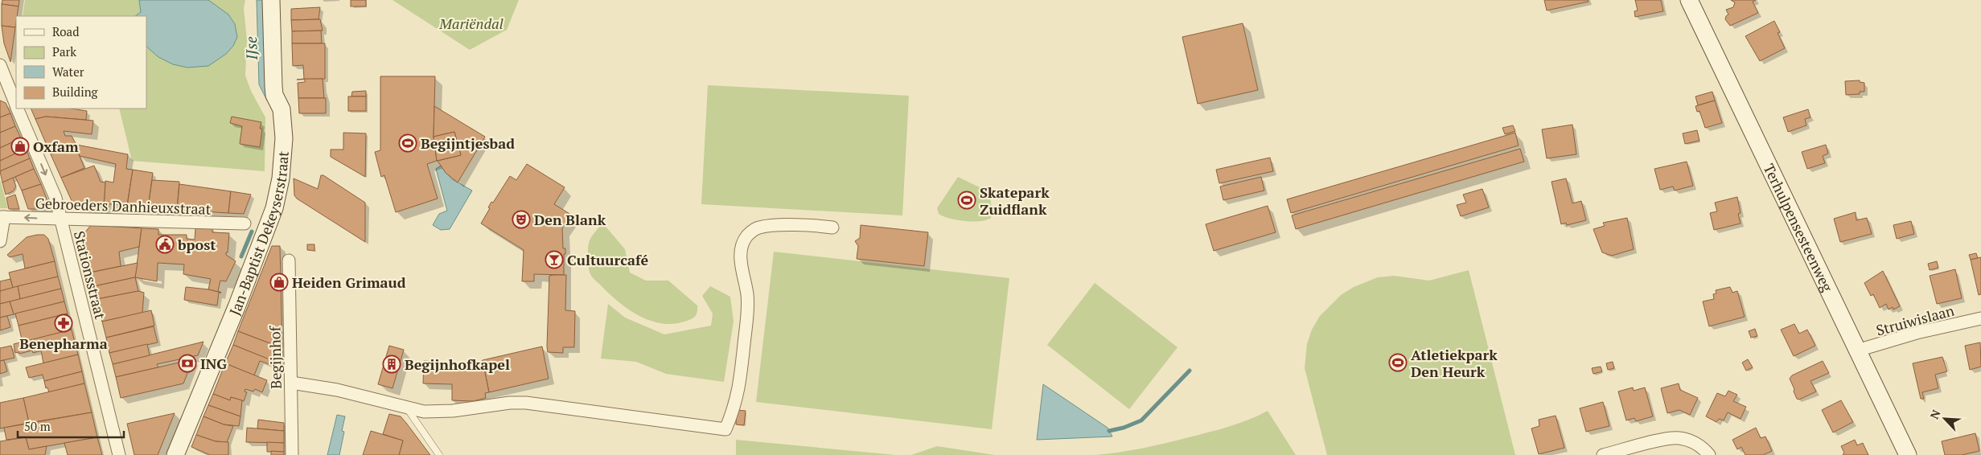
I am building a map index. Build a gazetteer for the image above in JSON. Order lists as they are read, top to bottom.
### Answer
{
  "streets": {
    "main road": ["Terhulpensesteenweg", "Jan-Baptist Dekeyserstraat"],
    "street": [
      "Gebroeders Danhieuxstraat",
      "Stationsstraat",
      "Struiwislaan",
      "Begijnhof"
    ]
  },
  "crossings": [
    ["Gebroeders Danhieuxstraat", "Stationsstraat"],
    ["Terhulpensesteenweg", "Struiwislaan"]
  ],
  "water": ["IJse"],
  "parks": ["Mariëndal"],
  "places": {
    "sports": ["Begijntjesbad", "Skatepark Zuidflank", "Atletiekpark Den Heurk"],
    "shop": ["Oxfam", "Heiden Grimaud"],
    "theatre": ["Den Blank"],
    "public building": ["bpost"],
    "bar": ["Cultuurcafé"],
    "pharmacy": ["Benepharma"],
    "bank": ["ING"],
    "building": ["Begijnhofkapel"]
  },
  "legend": [
    "Road",
    "Park",
    "Water",
    "Building"
  ],
  "scale_bar": "50 m",
  "north": "top left"
}
